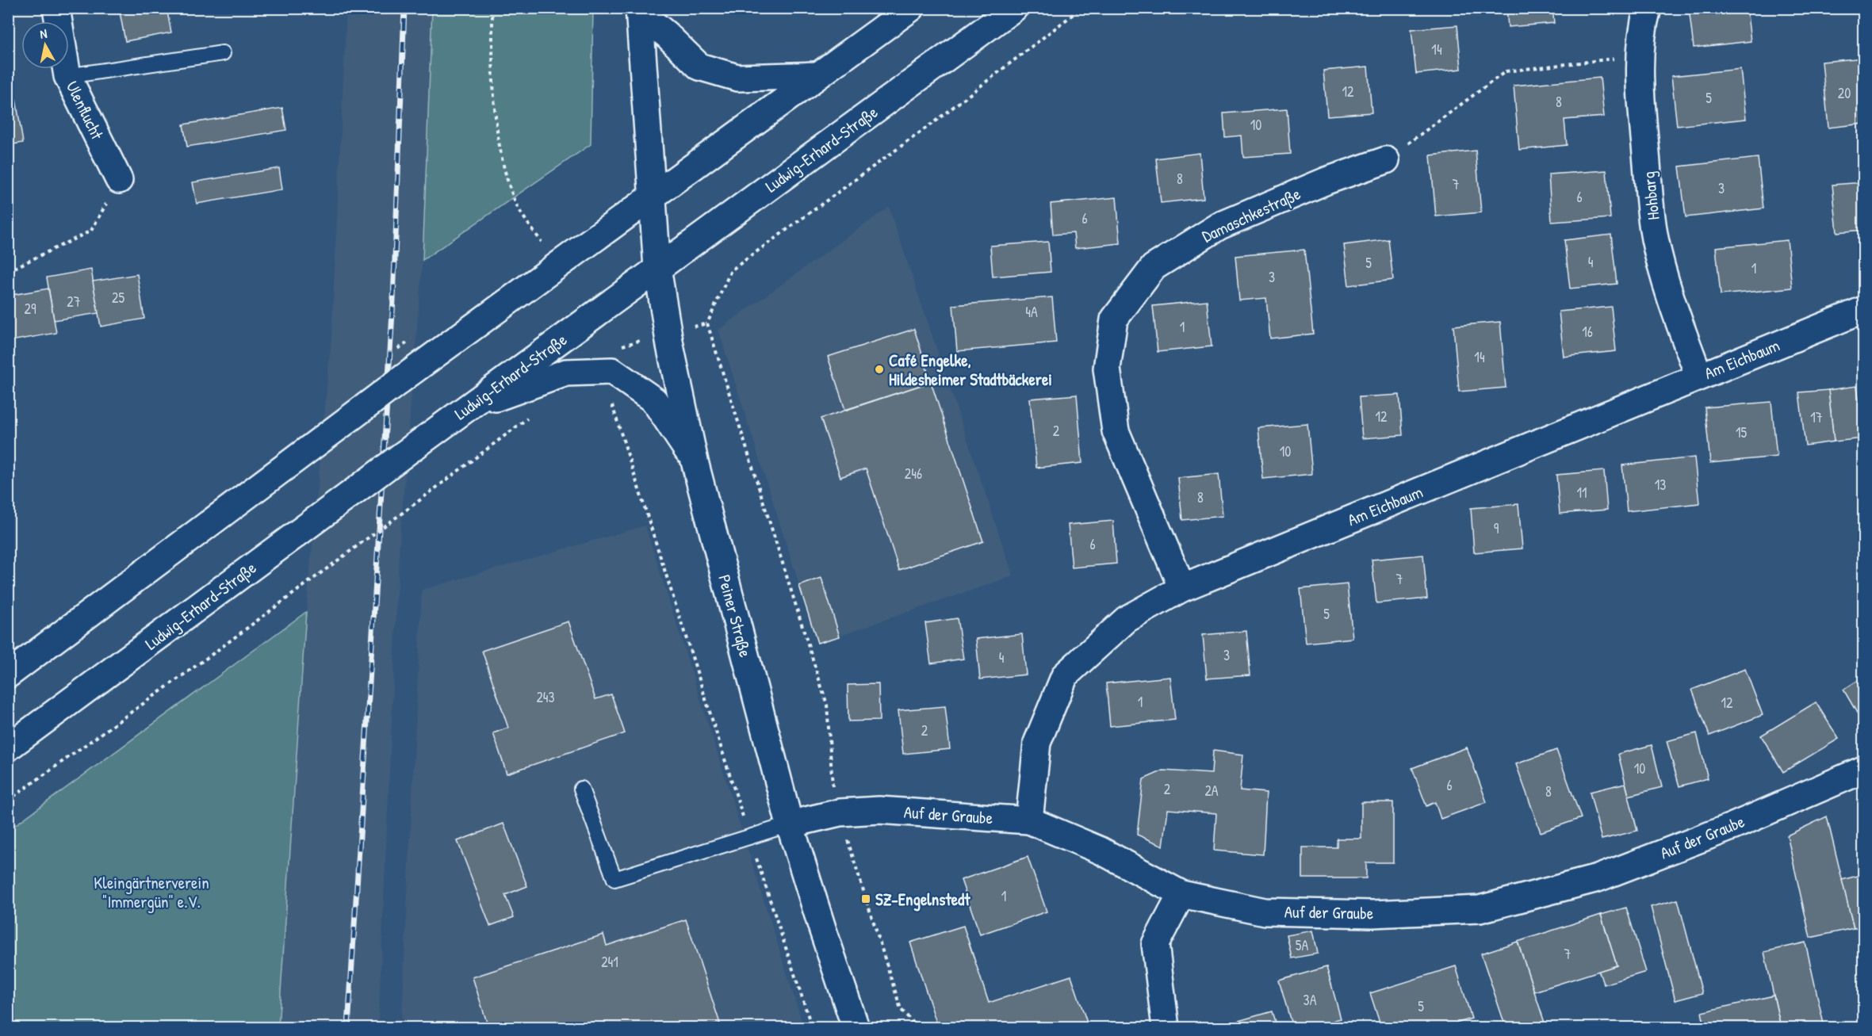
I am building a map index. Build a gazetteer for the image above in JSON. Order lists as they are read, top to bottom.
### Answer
{
  "streets": {
    "main road": [
      "Ulenflucht",
      "Ludwig-Erhard-Straße",
      "Hohbarg",
      "Damaschkestraße",
      "Am Eichbaum",
      "Peiner Straße",
      "Auf der Graube"
    ]
  },
  "crossings": [
    ["Ludwig-Erhard-Straße", "Peiner Straße"],
    ["Hohbarg", "Am Eichbaum"],
    ["Damaschkestraße", "Am Eichbaum"],
    ["Am Eichbaum", "Auf der Graube"],
    ["Peiner Straße", "Auf der Graube"]
  ],
  "parks": ["Kleingärtnerverein \"Immergün\" e.V."],
  "places": {
    "other": ["Café Engelke, Hildesheimer Stadtbäckerei"],
    "transit": ["SZ-Engelnstedt"]
  },
  "house_numbers": [
    "14",
    "12",
    "20",
    "5",
    "8",
    "10",
    "8",
    "7",
    "3",
    "6",
    "6",
    "4",
    "5",
    "1",
    "3",
    "25",
    "27",
    "29",
    "4A",
    "1",
    "16",
    "14",
    "12",
    "17",
    "2",
    "15",
    "10",
    "246",
    "13",
    "11",
    "8",
    "9",
    "6",
    "7",
    "5",
    "3",
    "4",
    "243",
    "1",
    "12",
    "2",
    "10",
    "6",
    "2",
    "2A",
    "8",
    "1",
    "5A",
    "7",
    "241",
    "3A",
    "5"
  ],
  "north": "top"
}
